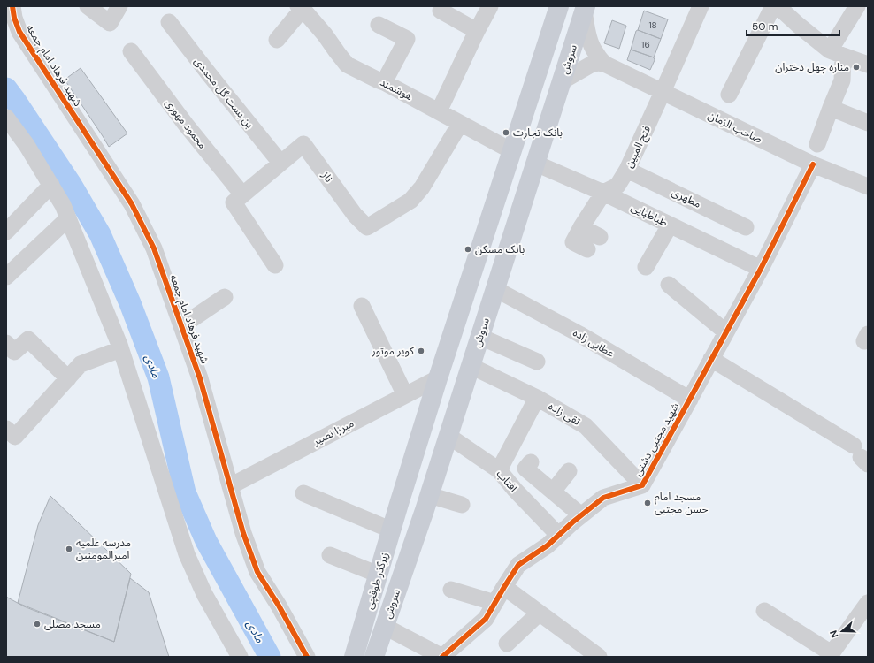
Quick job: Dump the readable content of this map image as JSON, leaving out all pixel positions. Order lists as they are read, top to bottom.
{
  "streets": {
    "main road": ["سروش", "زیرگذر طوقچی"],
    "street": [
      "شهید فرهاد امام جمعه",
      "هوشمند",
      "بن بست گل محمدی",
      "محمود مهوری",
      "صاحب الزمان",
      "فتح المبین",
      "ناز",
      "مطهری",
      "طباطبایی",
      "عطایی زاده",
      "تقی زاده",
      "میرزا نصیر",
      "شهید مجتبی دشتی",
      "افتاب"
    ]
  },
  "crossings": [
    ["سروش", "صاحب الزمان"],
    ["سروش", "طباطبایی"],
    ["سروش", "عطایی زاده"],
    ["سروش", "تقی زاده"],
    ["سروش", "افتاب"],
    ["شهید فرهاد امام جمعه", "میرزا نصیر"],
    ["هوشمند", "ناز"],
    ["بن بست گل محمدی", "ناز"],
    ["محمود مهوری", "ناز"],
    ["صاحب الزمان", "فتح المبین"],
    ["صاحب الزمان", "شهید مجتبی دشتی"],
    ["فتح المبین", "مطهری"],
    ["فتح المبین", "طباطبایی"],
    ["طباطبایی", "شهید مجتبی دشتی"],
    ["عطایی زاده", "شهید مجتبی دشتی"],
    ["تقی زاده", "شهید مجتبی دشتی"],
    ["شهید مجتبی دشتی", "افتاب"]
  ],
  "water": ["مادی"],
  "places": [
    "مناره چهل دختران",
    "بانک تجارت",
    "بانک مسکن",
    "کویر موتور",
    "مسجد امام حسن مجتبی",
    "مدرسه علمیه امیرالمومنین",
    "مسجد مصلی"
  ],
  "house_numbers": ["18", "16"],
  "scale_bar": "50 m",
  "north": "left"
}
